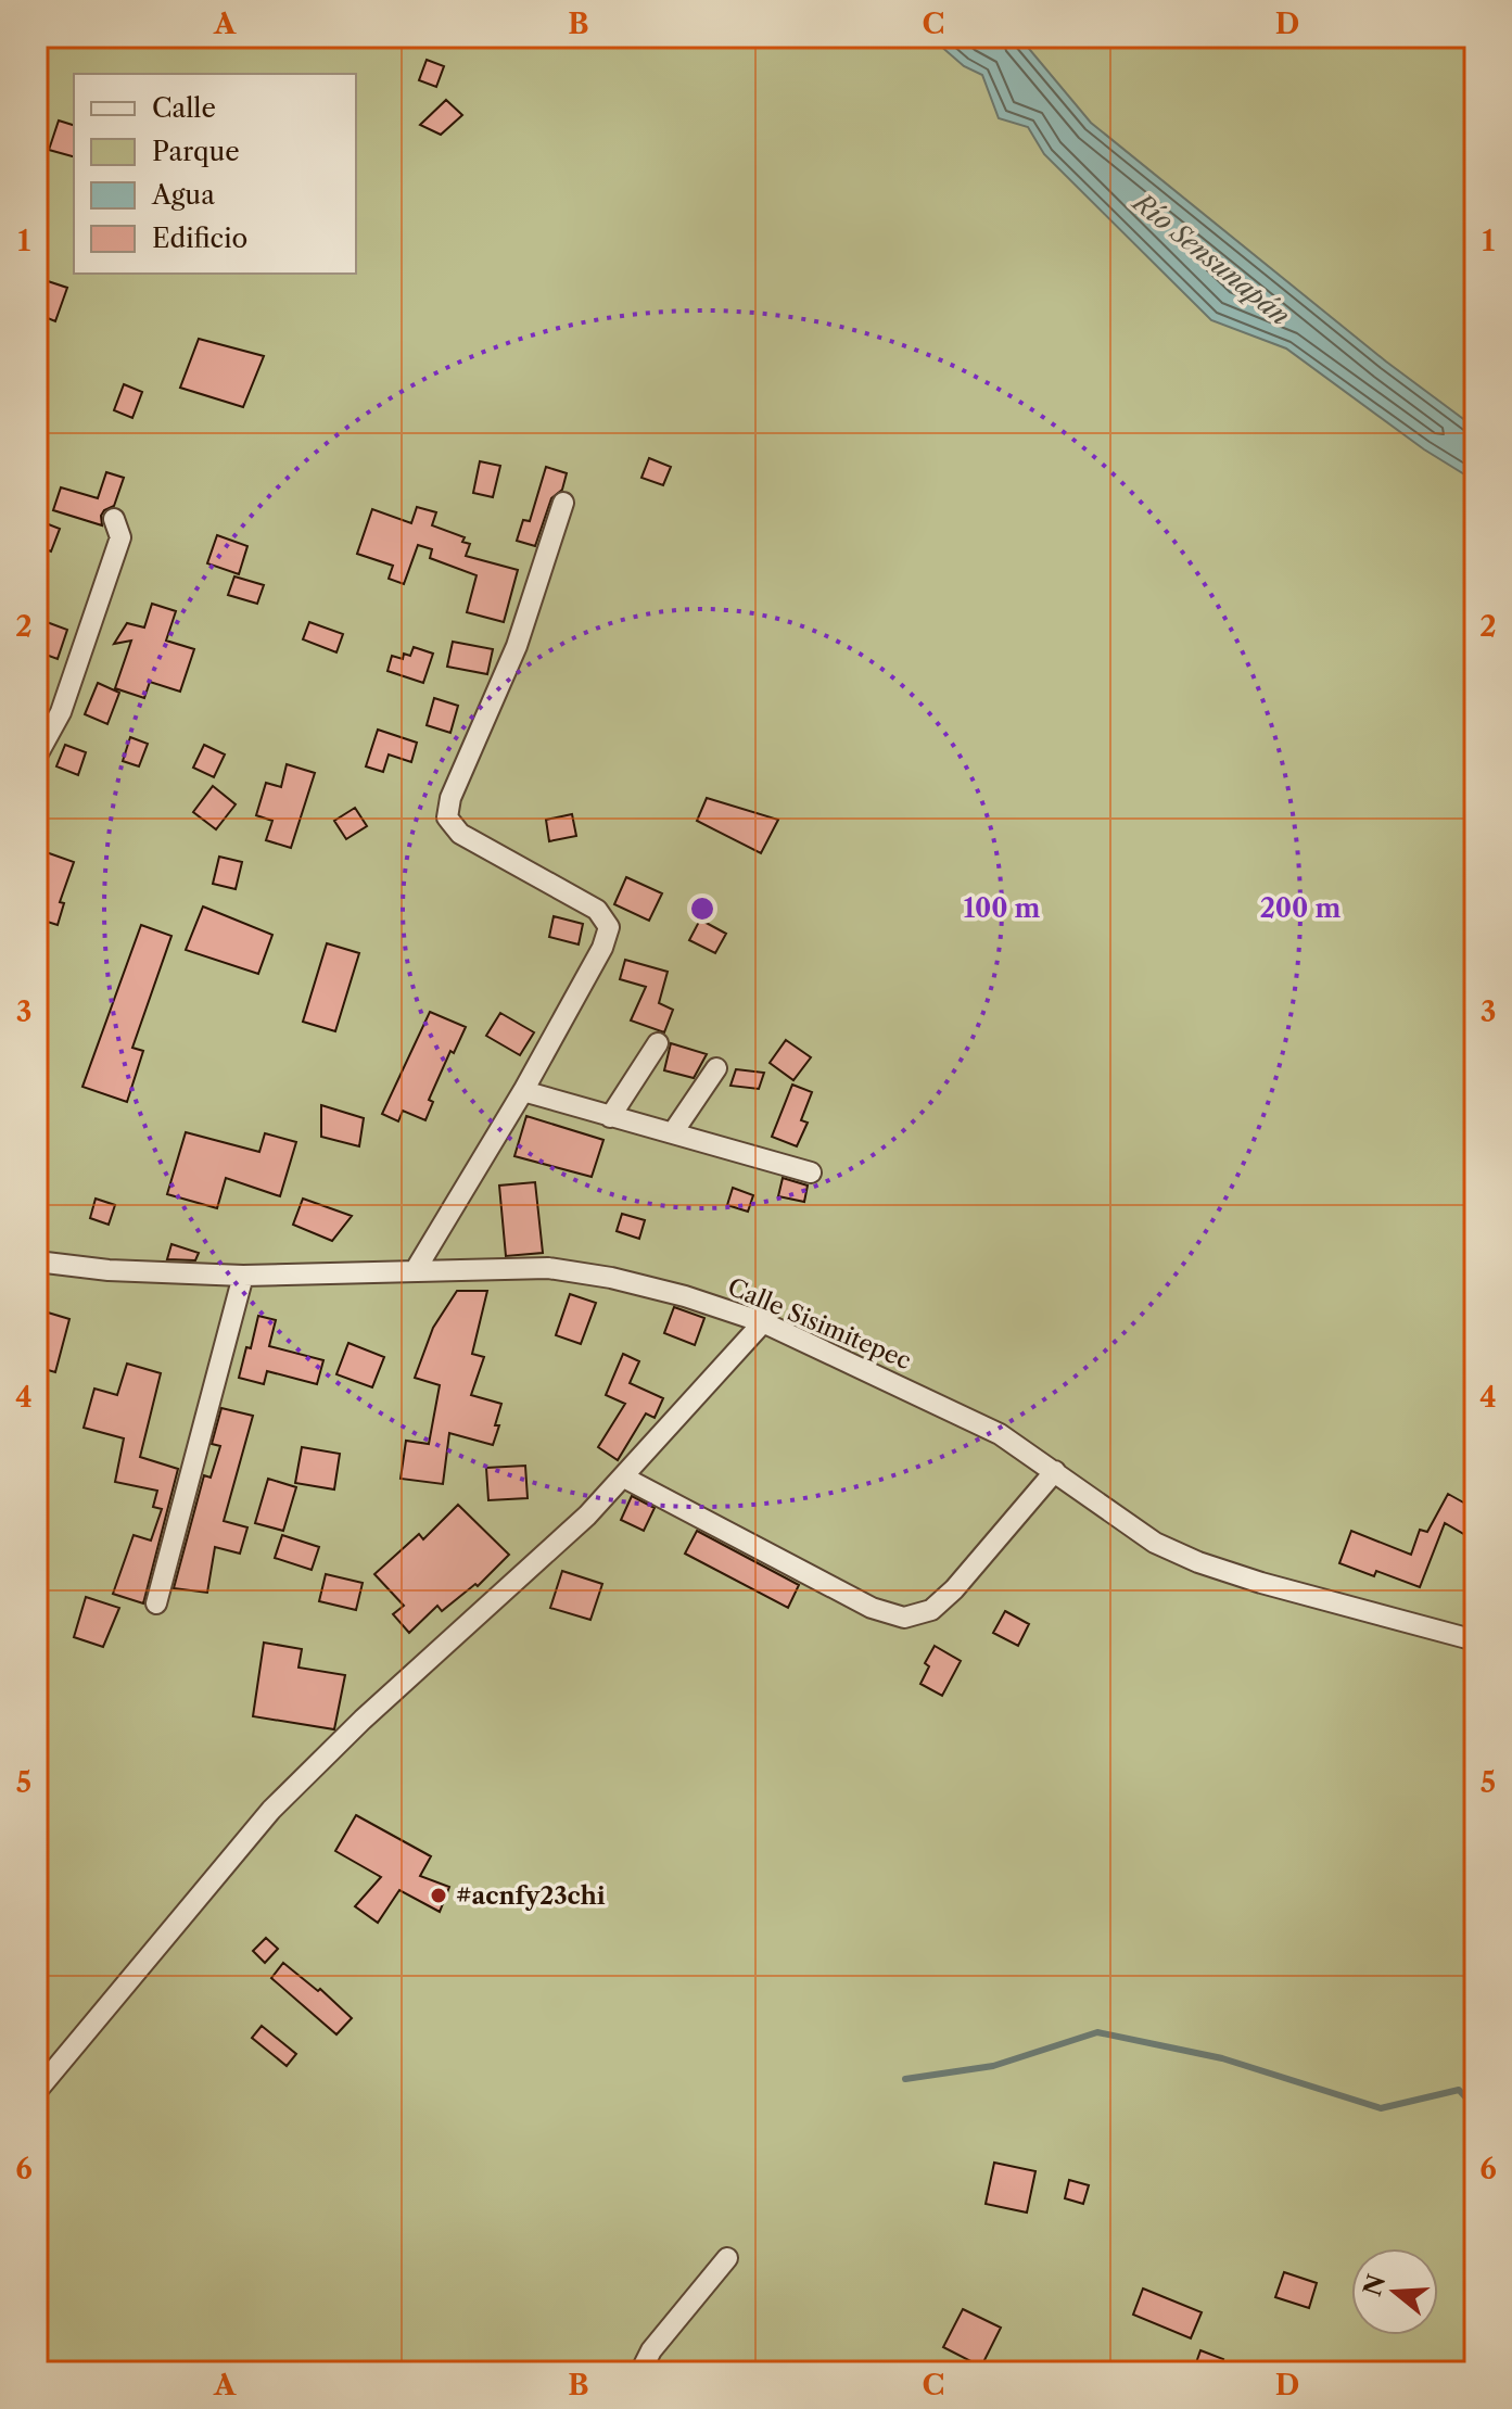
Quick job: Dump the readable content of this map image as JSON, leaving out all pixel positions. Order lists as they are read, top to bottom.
{
  "streets": {
    "street": ["Calle Sisimitepec"]
  },
  "water": ["Río Sensunapán"],
  "places": ["#acnfy23chi"],
  "legend": [
    "Calle",
    "Parque",
    "Agua",
    "Edificio"
  ],
  "north": "left",
  "grid": {
    "columns": [
      "A",
      "B",
      "C",
      "D"
    ],
    "rows": [
      "1",
      "2",
      "3",
      "4",
      "5",
      "6"
    ]
  },
  "rings": ["100 m", "200 m"]
}
